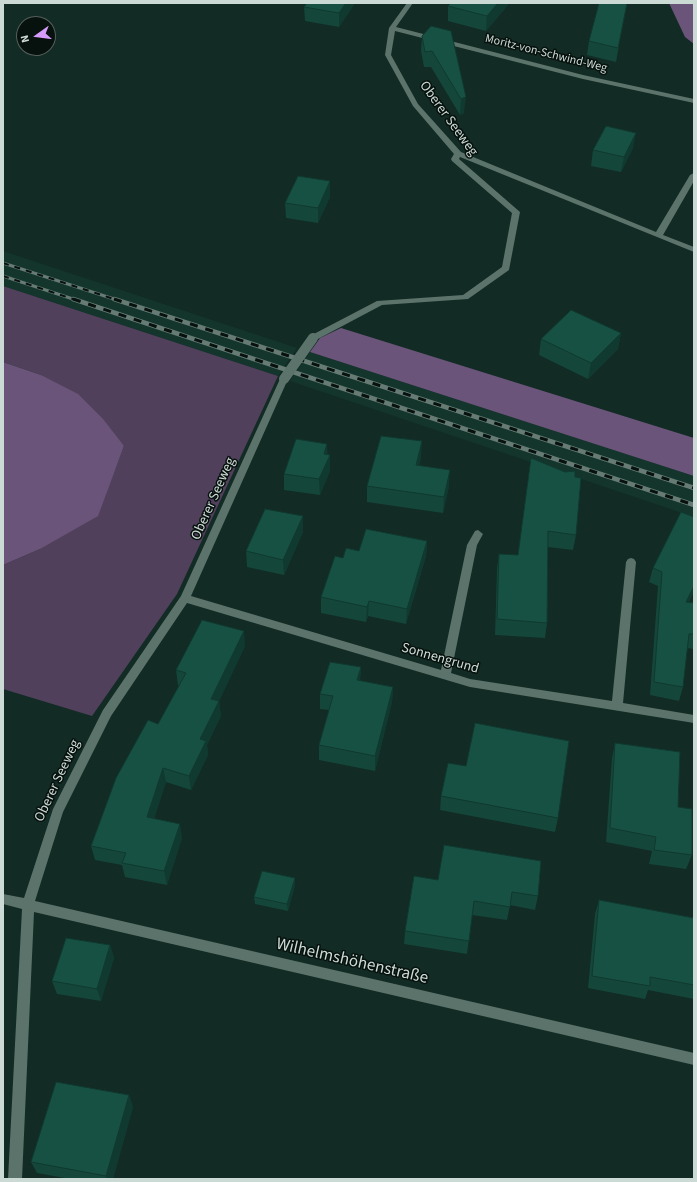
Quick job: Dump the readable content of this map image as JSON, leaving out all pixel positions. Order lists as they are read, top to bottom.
{
  "streets": {
    "street": [
      "Moritz-von-Schwind-Weg",
      "Oberer Seeweg",
      "Sonnengrund",
      "Wilhelmshöhenstraße"
    ]
  },
  "crossings": [
    ["Moritz-von-Schwind-Weg", "Oberer Seeweg"],
    ["Oberer Seeweg", "Sonnengrund"],
    ["Oberer Seeweg", "Wilhelmshöhenstraße"]
  ],
  "north": "left"
}
